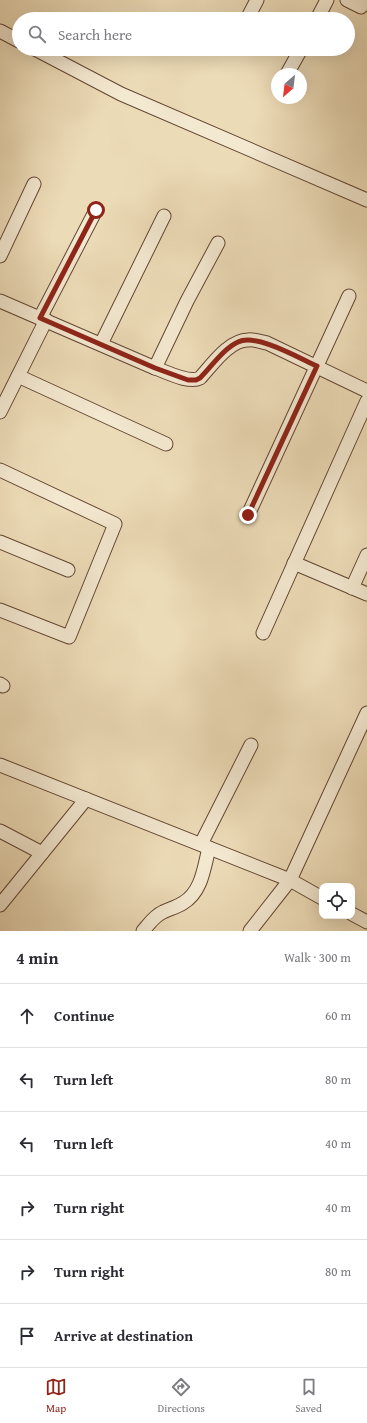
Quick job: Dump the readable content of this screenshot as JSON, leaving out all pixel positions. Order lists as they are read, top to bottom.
{
  "north": "bottom left",
  "page": {
    "search": "Search here",
    "heading": ["4 min", "Walk · 300 m"],
    "list": [
      ["Continue", "60 m"],
      ["Turn left", "80 m"],
      ["Turn left", "40 m"],
      ["Turn right", "40 m"],
      ["Turn right", "80 m"],
      "Arrive at destination"
    ],
    "nav": ["Map", "Directions", "Saved"]
  }
}
